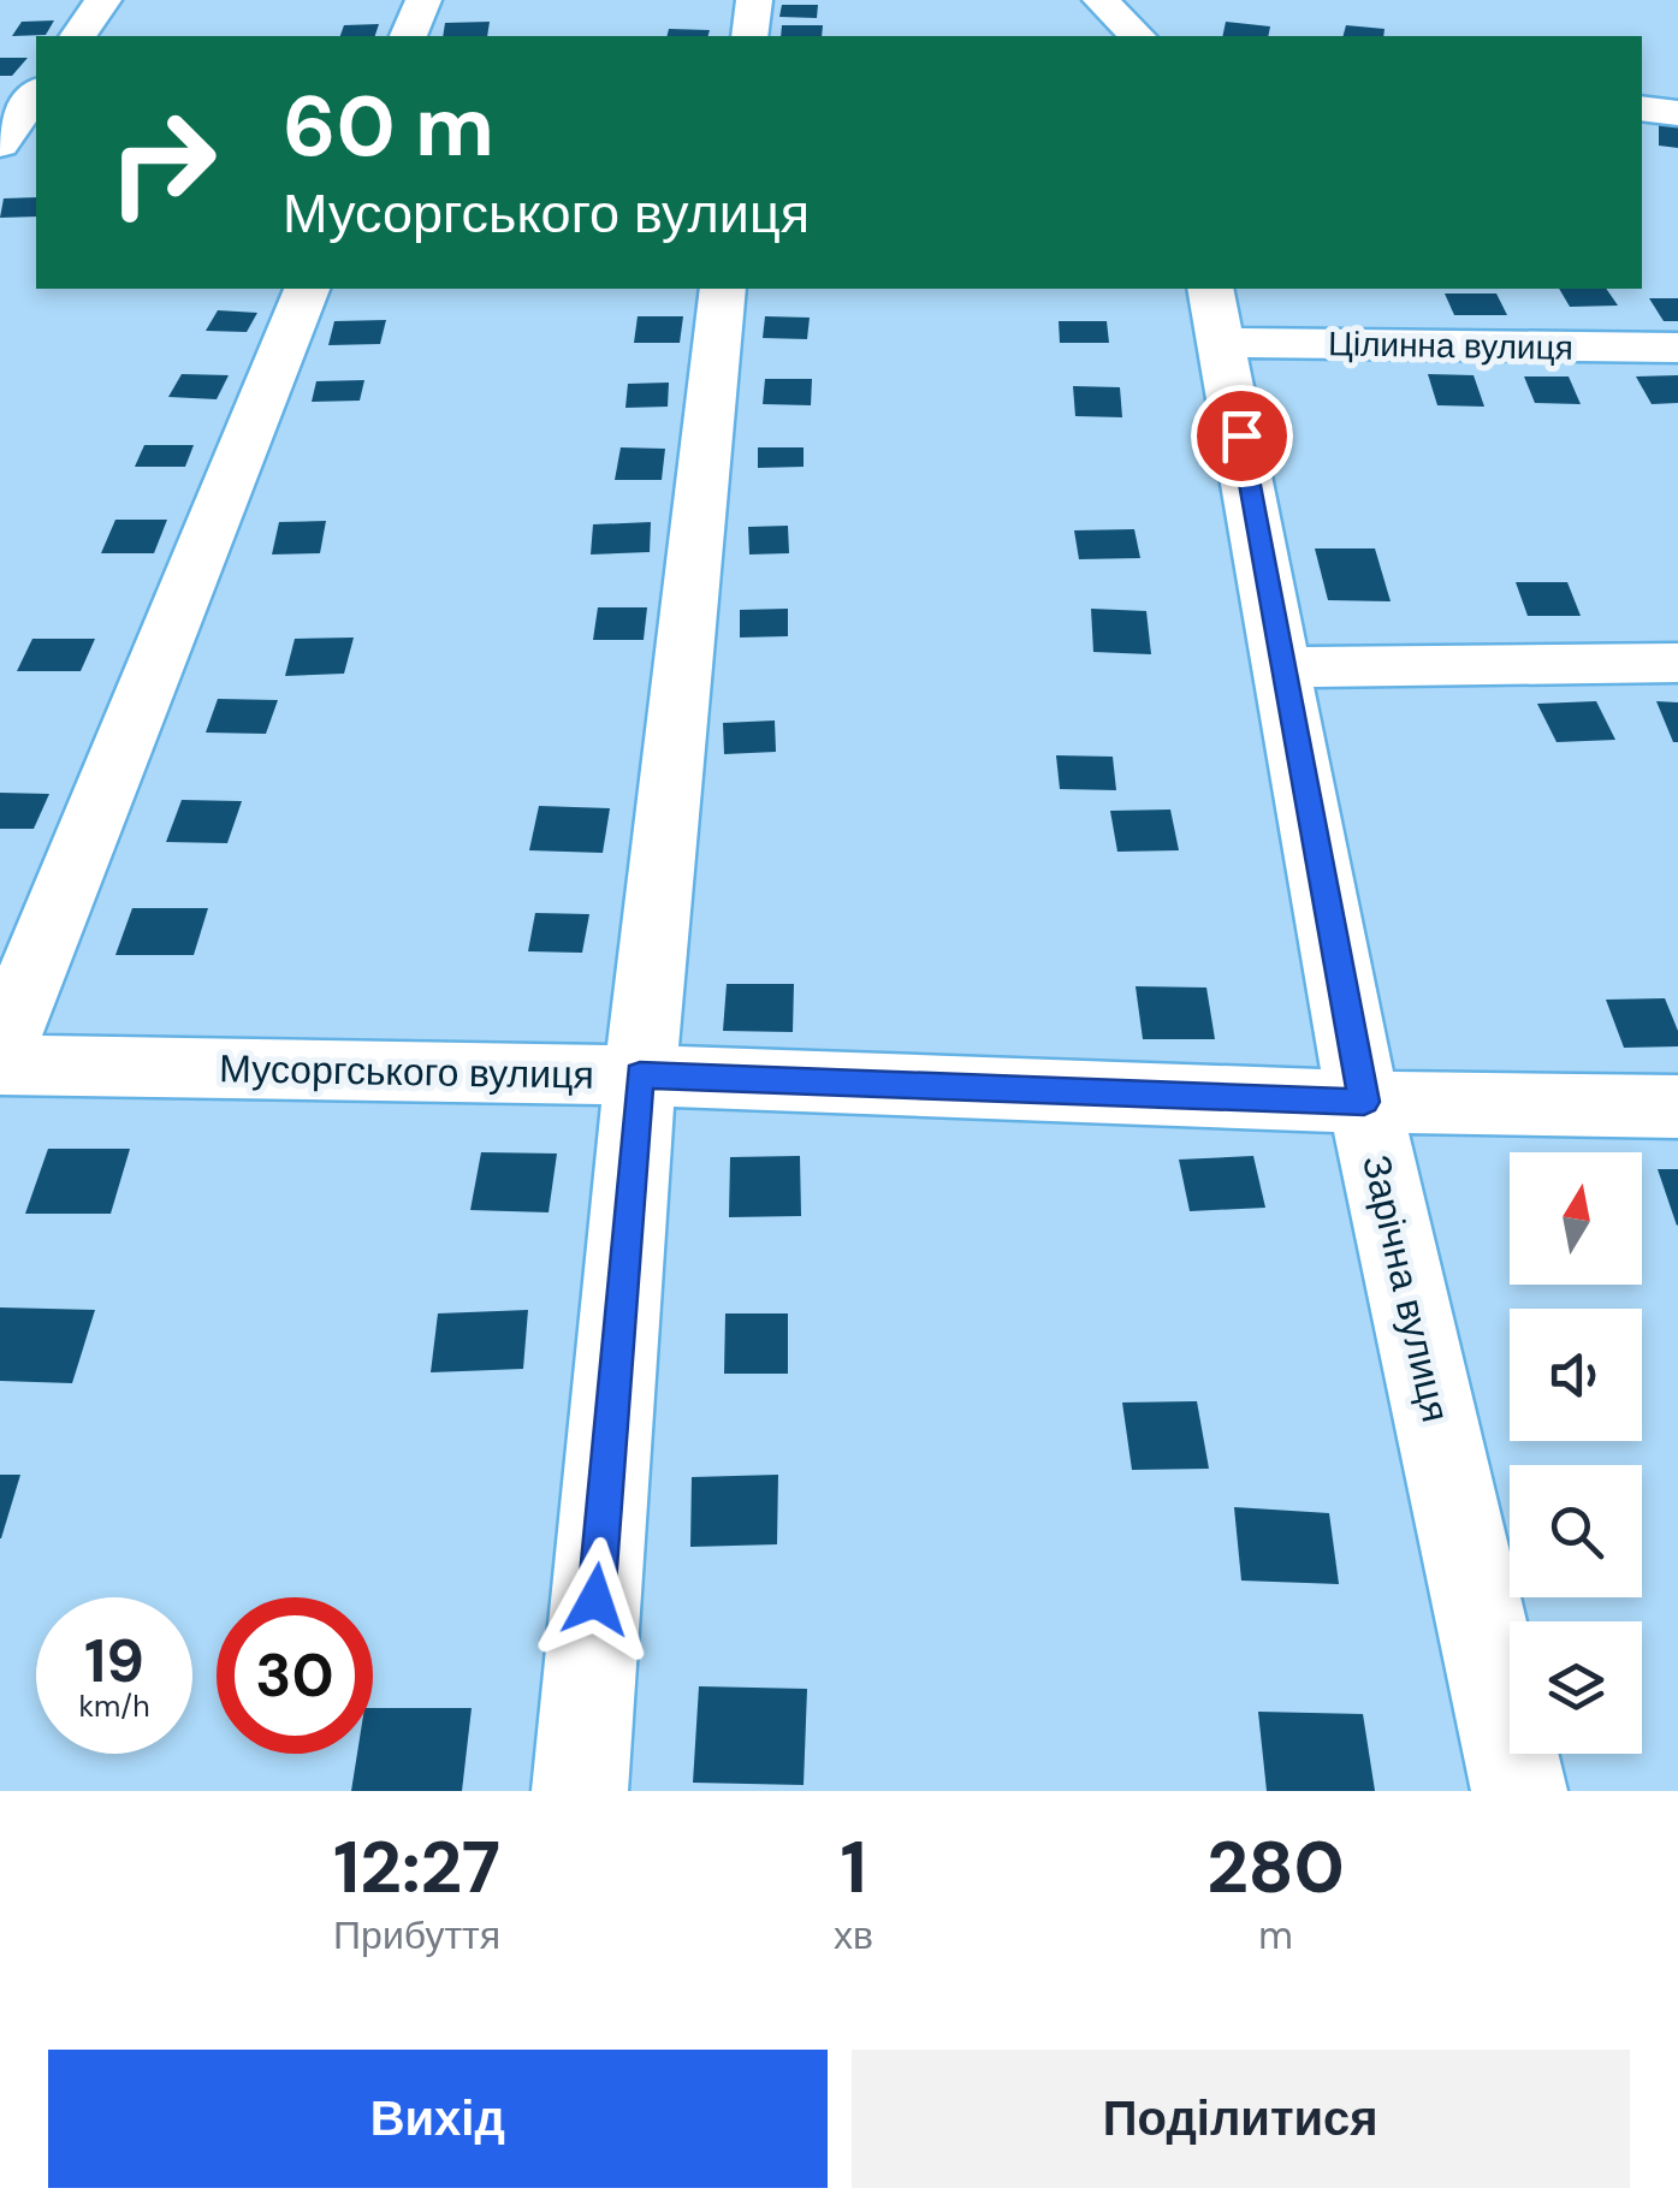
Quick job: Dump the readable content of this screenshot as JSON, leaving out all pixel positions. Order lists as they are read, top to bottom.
{
  "streets": {
    "street": ["Цілинна вулиця", "Мусоргського вулиця", "Зарічна вулиця"]
  },
  "crossings": [
    ["Цілинна вулиця", "Зарічна вулиця"],
    ["Мусоргського вулиця", "Зарічна вулиця"]
  ],
  "north": "top",
  "page": {
    "turn": ["60 m", "Мусоргського вулиця"],
    "speed": "19 km/h",
    "limit": "30",
    "eta": [
      "12:27",
      "Прибуття",
      "1",
      "хв",
      "280",
      "m"
    ],
    "buttons": ["Вихід", "Поділитися"]
  }
}
